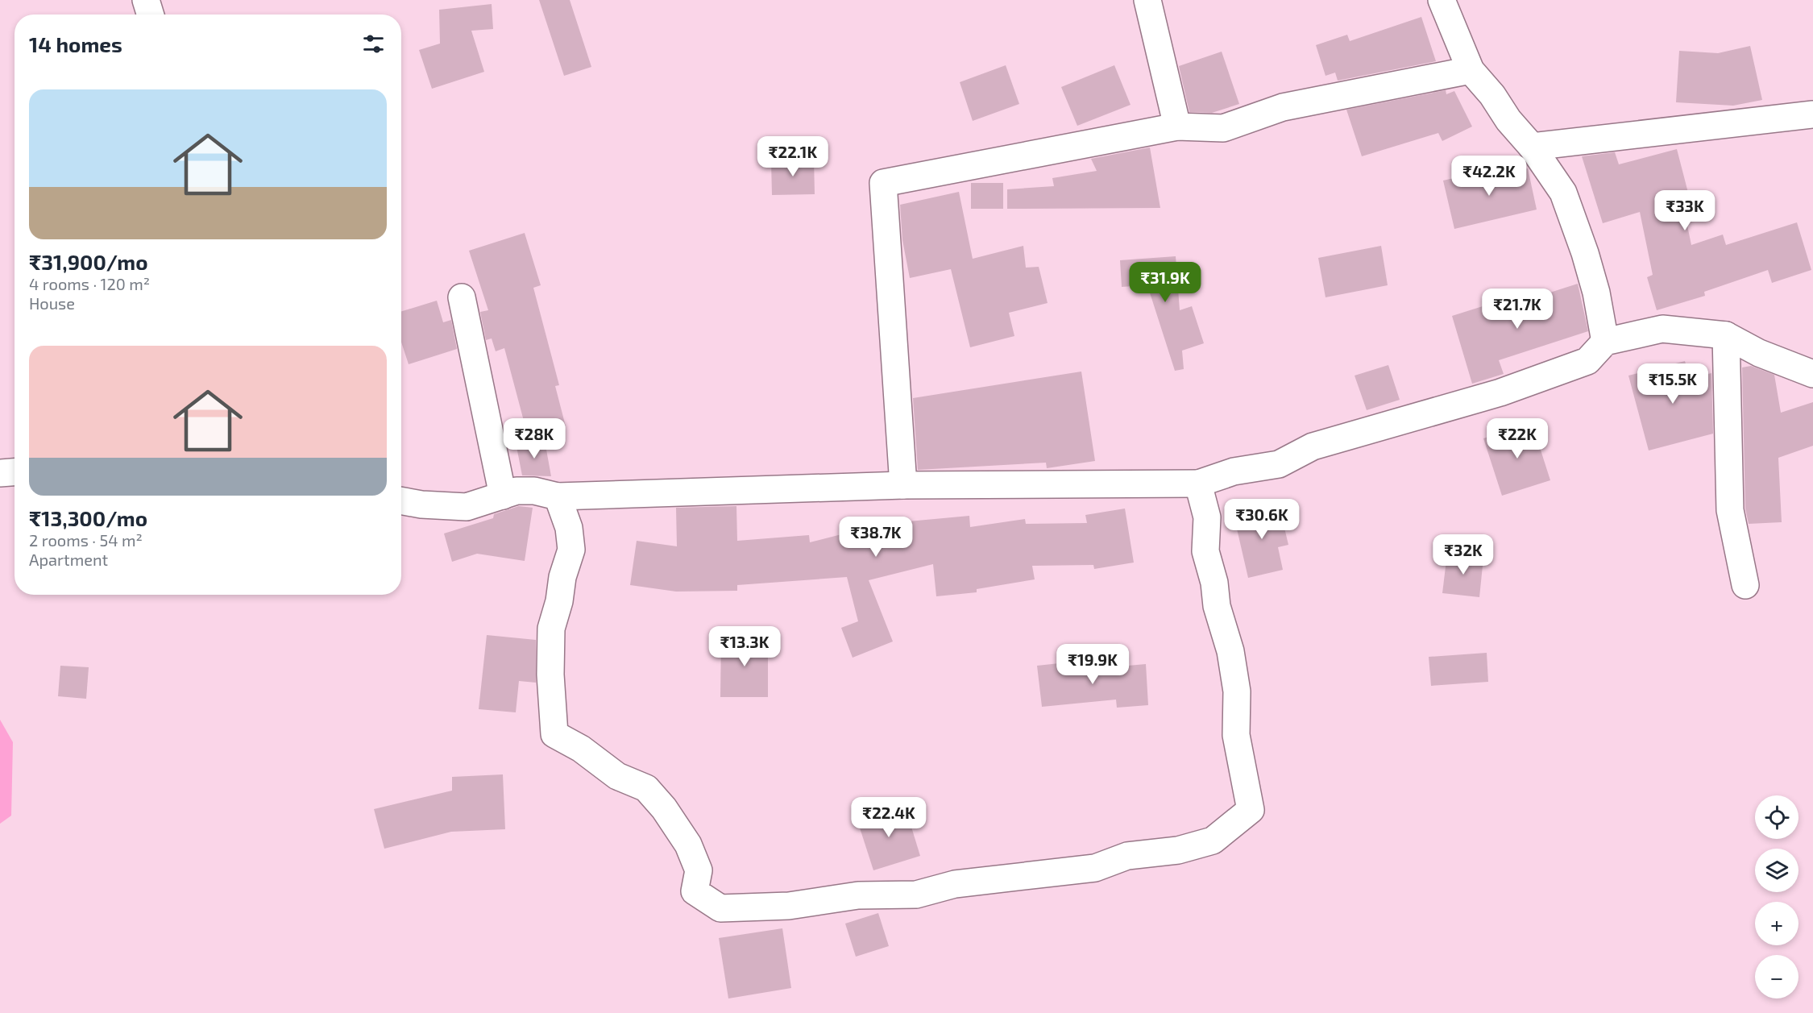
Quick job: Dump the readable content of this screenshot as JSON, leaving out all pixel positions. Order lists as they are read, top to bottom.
{
  "page": {
    "heading": "14 homes",
    "list": [
      {
        "name": "₹31,900/mo",
        "note": "4 rooms · 120 m² · House"
      },
      {
        "name": "₹13,300/mo",
        "note": "2 rooms · 54 m² · Apartment"
      }
    ],
    "price": [
      "₹22.1K",
      "₹42.2K",
      "₹33K",
      "₹31.9K",
      "₹21.7K",
      "₹15.5K",
      "₹28K",
      "₹22K",
      "₹30.6K",
      "₹38.7K",
      "₹32K",
      "₹13.3K",
      "₹19.9K",
      "₹22.4K"
    ],
    "map_buttons": ["+", "−"]
  }
}
